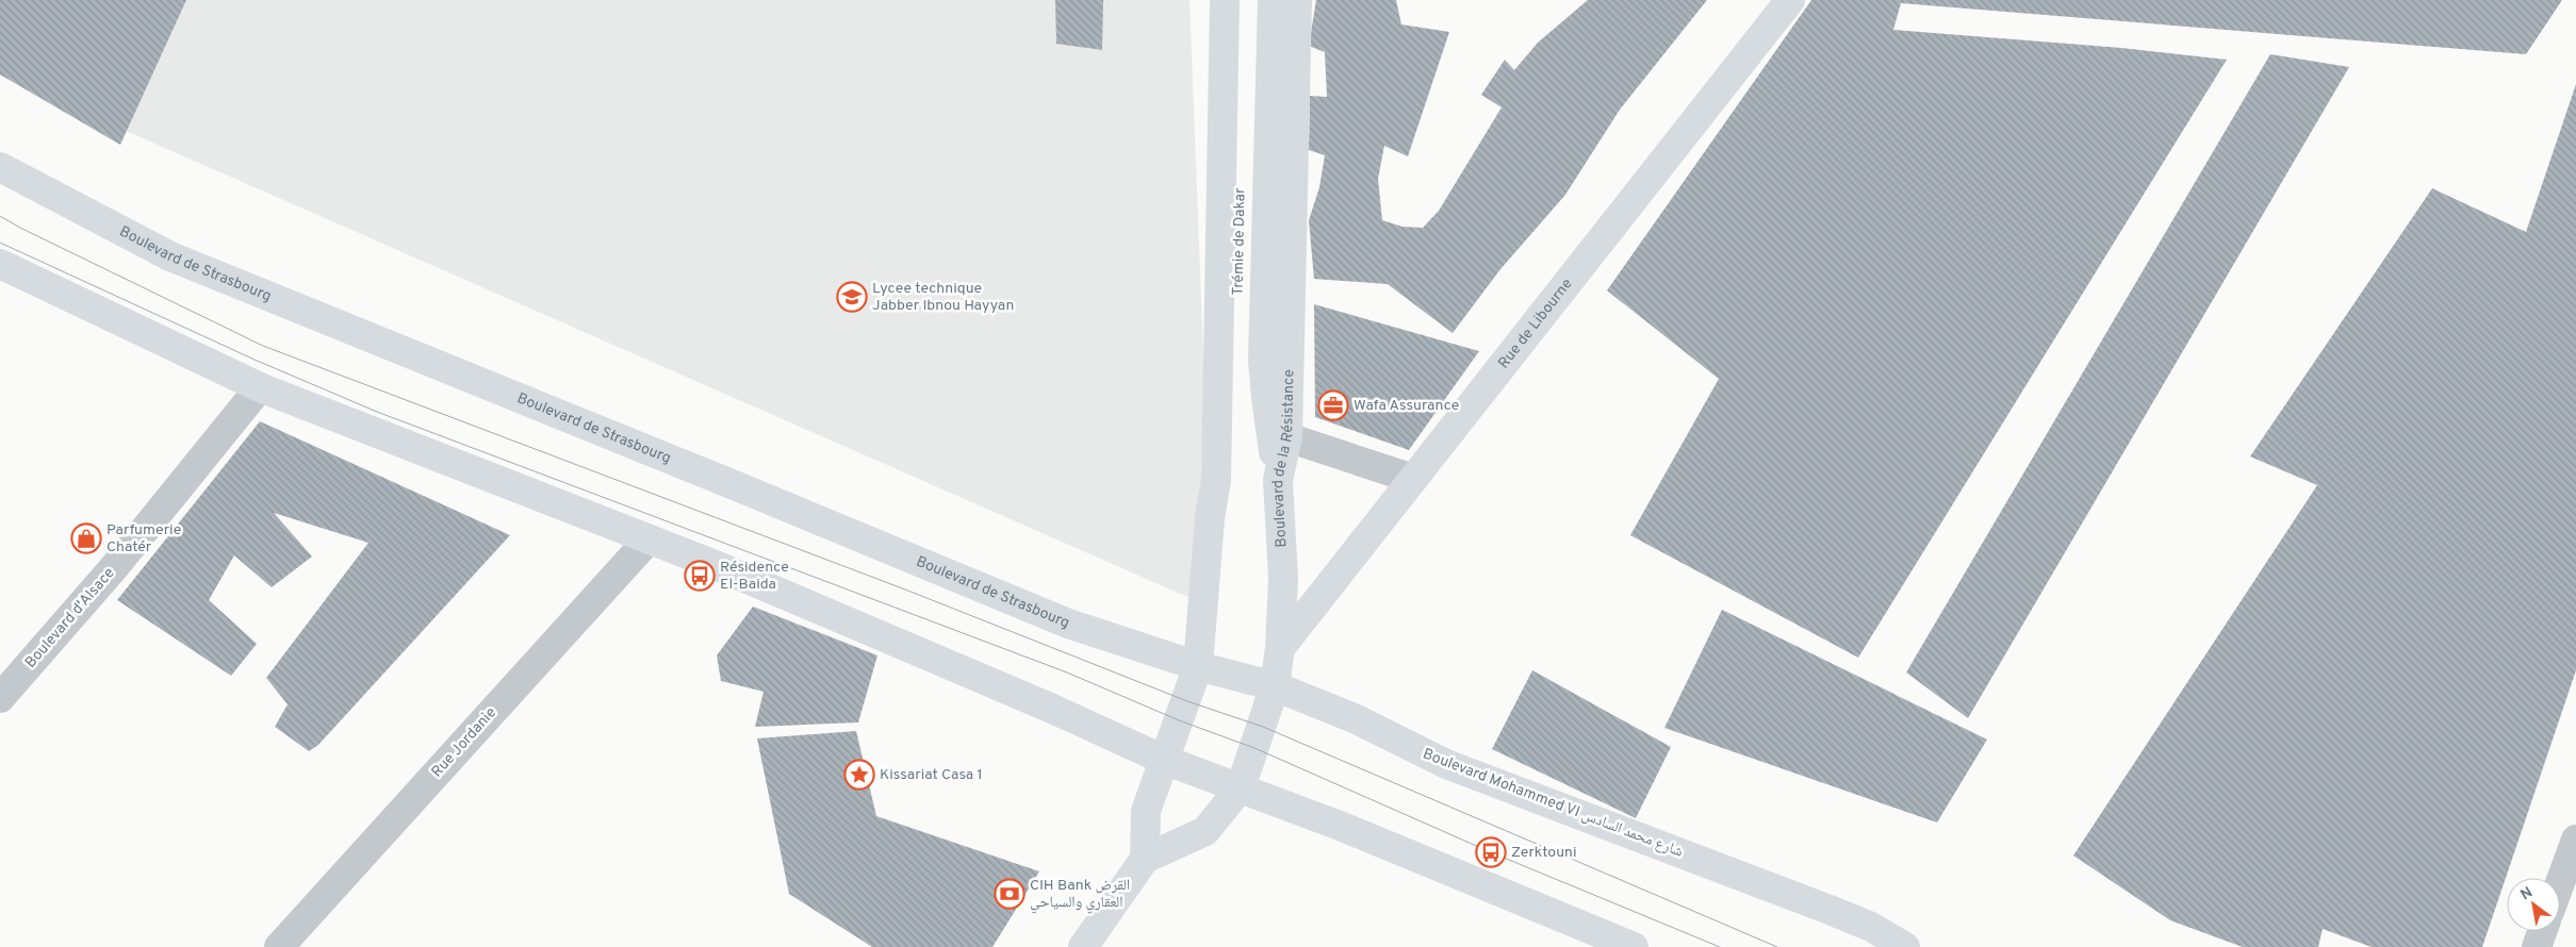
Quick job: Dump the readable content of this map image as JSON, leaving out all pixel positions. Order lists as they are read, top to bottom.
{
  "streets": {
    "main road": [
      "Trémie de Dakar",
      "Boulevard de Strasbourg",
      "Rue de Libourne",
      "Boulevard de la Résistance",
      "Boulevard Mohammed VI شارع محمد السادس"
    ],
    "street": ["Boulevard d'Alsace", "Rue Jordanie"]
  },
  "crossings": [
    ["Trémie de Dakar", "Boulevard de la Résistance"],
    ["Boulevard de Strasbourg", "Boulevard Mohammed VI شارع محمد السادس"],
    ["Rue de Libourne", "Boulevard de la Résistance"],
    ["Boulevard de la Résistance", "Boulevard Mohammed VI شارع محمد السادس"]
  ],
  "places": {
    "school or university": ["Lycee technique Jabber Ibnou Hayyan"],
    "office": ["Wafa Assurance"],
    "shop": ["Parfumerie Chatér"],
    "bus stop": ["Résidence El-Baida", "Zerktouni"],
    "place": ["Kissariat Casa 1"],
    "bank": ["CIH Bank القرض العقاري والسياحي"]
  },
  "north": "top left"
}
